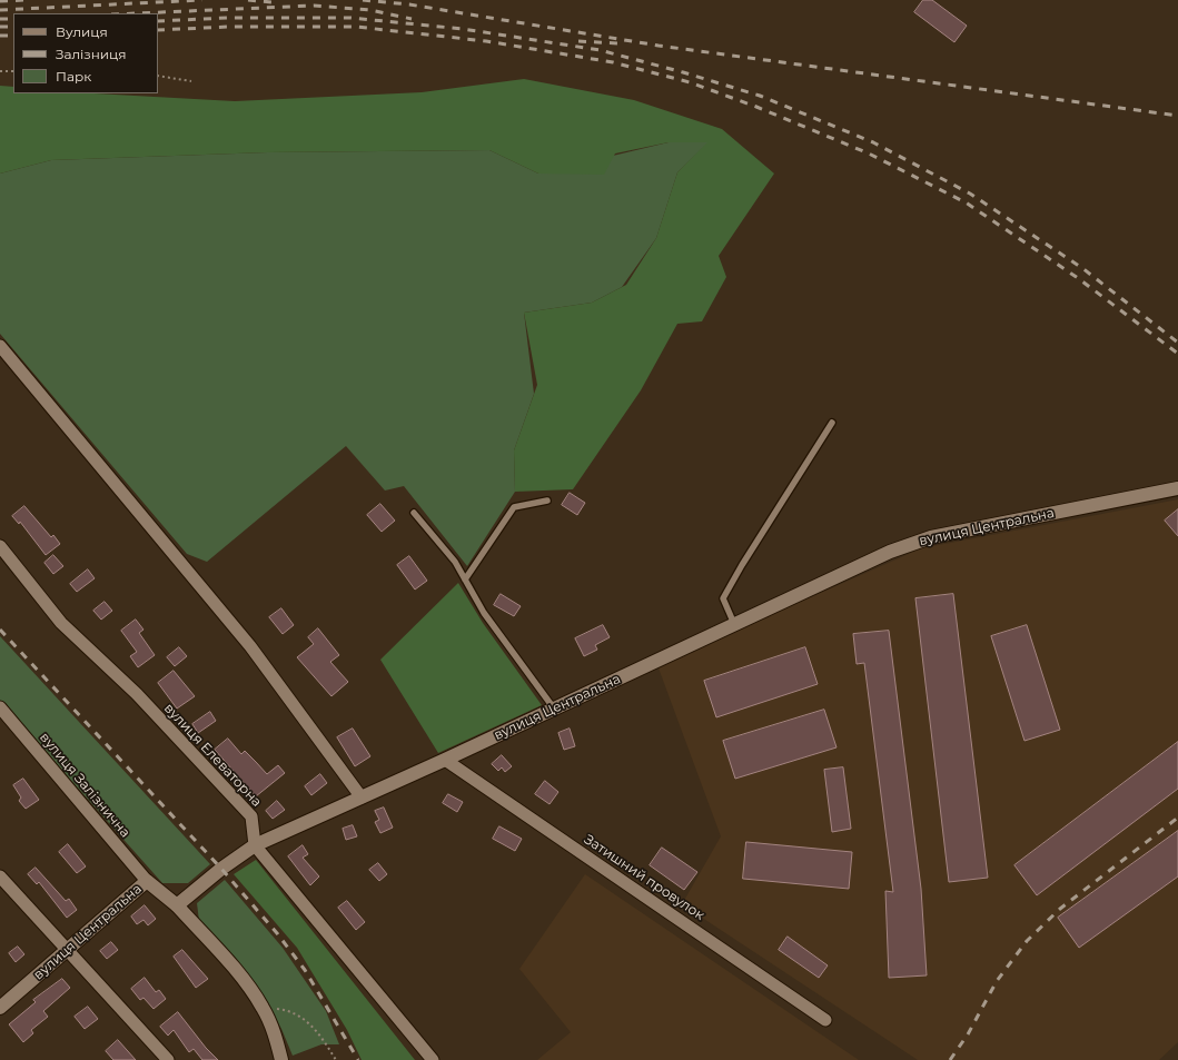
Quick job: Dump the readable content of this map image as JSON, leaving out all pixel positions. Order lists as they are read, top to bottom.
{
  "streets": {
    "main road": ["вулиця Центральна"],
    "street": ["вулиця Елеваторна", "вулиця Залізнична", "Затишний провулок"]
  },
  "crossings": [
    ["вулиця Центральна", "вулиця Елеваторна"],
    ["вулиця Центральна", "вулиця Залізнична"],
    ["вулиця Центральна", "Затишний провулок"]
  ],
  "legend": ["Вулиця", "Залізниця", "Парк"]
}
